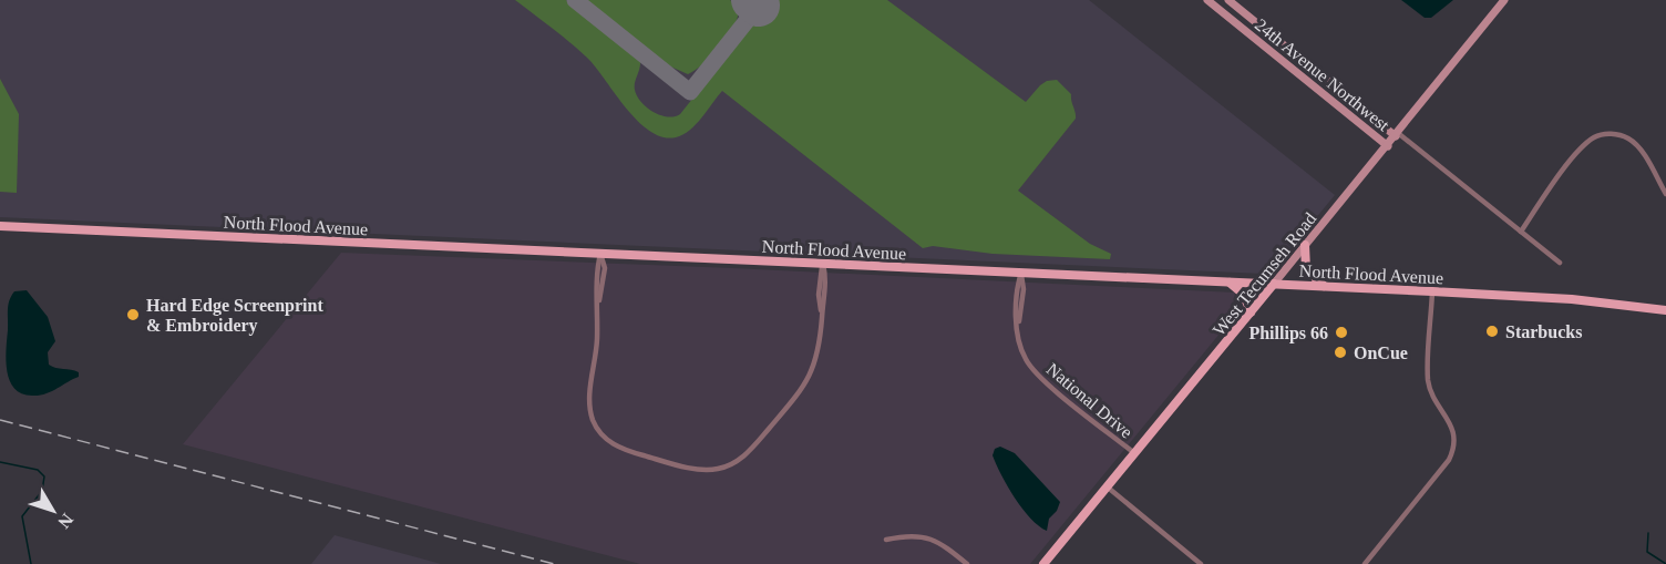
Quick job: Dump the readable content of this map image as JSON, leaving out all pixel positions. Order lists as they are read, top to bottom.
{
  "streets": {
    "main road": ["24th Avenue Northwest", "North Flood Avenue", "West Tecumseh Road"],
    "street": ["National Drive"]
  },
  "crossings": [
    ["24th Avenue Northwest", "West Tecumseh Road"],
    ["North Flood Avenue", "West Tecumseh Road"],
    ["North Flood Avenue", "National Drive"],
    ["West Tecumseh Road", "National Drive"]
  ],
  "places": [
    "Hard Edge Screenprint & Embroidery",
    "Starbucks",
    "Phillips 66",
    "OnCue"
  ],
  "north": "bottom right"
}
